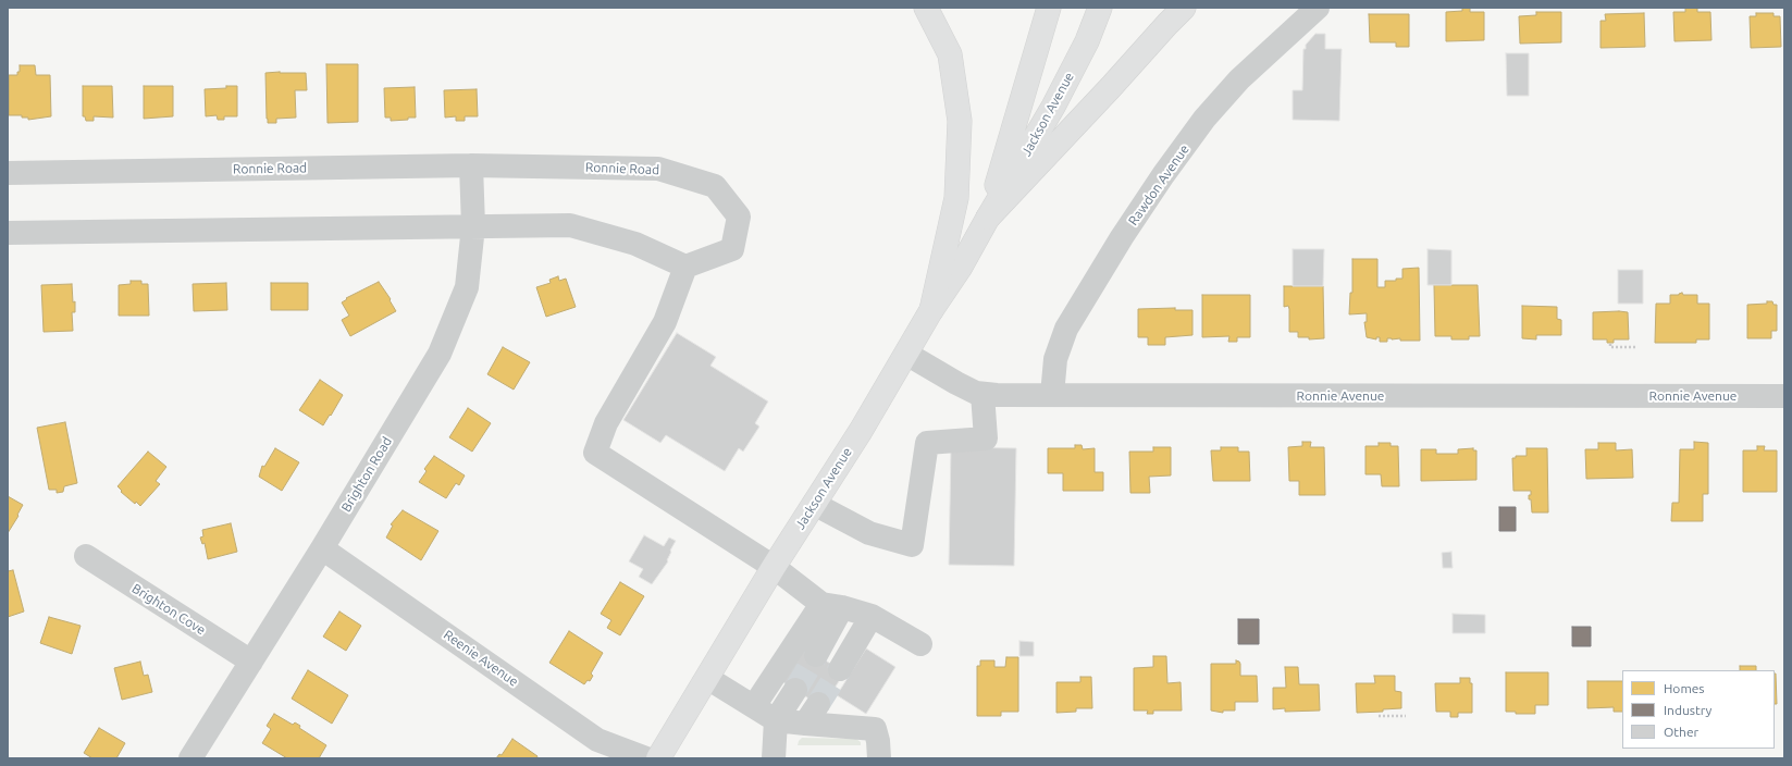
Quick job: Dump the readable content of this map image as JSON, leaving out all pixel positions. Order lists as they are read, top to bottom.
{
  "streets": {
    "main road": ["Jackson Avenue"],
    "street": [
      "Ronnie Road",
      "Rawdon Avenue",
      "Ronnie Avenue",
      "Brighton Road",
      "Brighton Cove",
      "Reenie Avenue"
    ]
  },
  "crossings": [
    ["Jackson Avenue", "Ronnie Avenue"],
    ["Ronnie Road", "Brighton Road"],
    ["Rawdon Avenue", "Ronnie Avenue"],
    ["Brighton Road", "Brighton Cove"],
    ["Brighton Road", "Reenie Avenue"]
  ],
  "legend": ["Homes", "Industry", "Other"]
}
